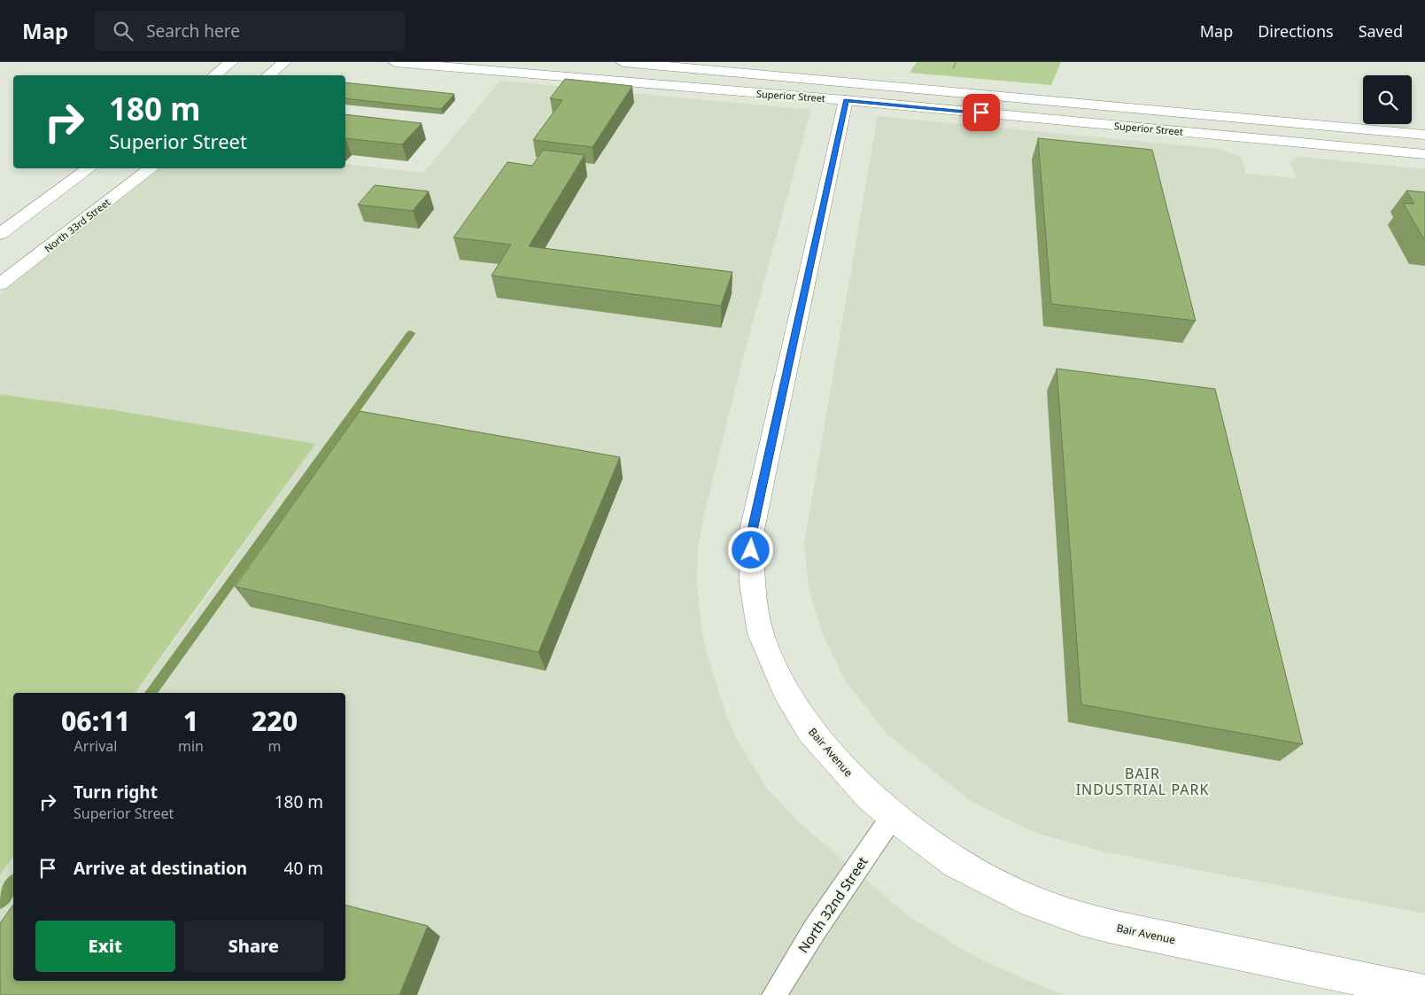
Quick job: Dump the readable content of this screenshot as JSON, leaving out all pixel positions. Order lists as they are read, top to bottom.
{
  "streets": {
    "main road": ["Superior Street", "North 33rd Street", "Bair Avenue"],
    "lane": ["North 32nd Street"]
  },
  "crossings": [
    ["Superior Street", "Bair Avenue"],
    ["Bair Avenue", "North 32nd Street"]
  ],
  "districts": ["BAIR INDUSTRIAL PARK"],
  "page": {
    "header": "Map",
    "search": "Search here",
    "nav": ["Map", "Directions", "Saved"],
    "turn": ["180 m", "Superior Street"],
    "eta": [
      "06:11",
      "Arrival",
      "1",
      "min",
      "220",
      "m"
    ],
    "list": [
      {
        "name": "Turn right",
        "note": "Superior Street",
        "value": "180 m"
      },
      {
        "name": "Arrive at destination",
        "value": "40 m"
      }
    ],
    "buttons": ["Exit", "Share"]
  }
}
